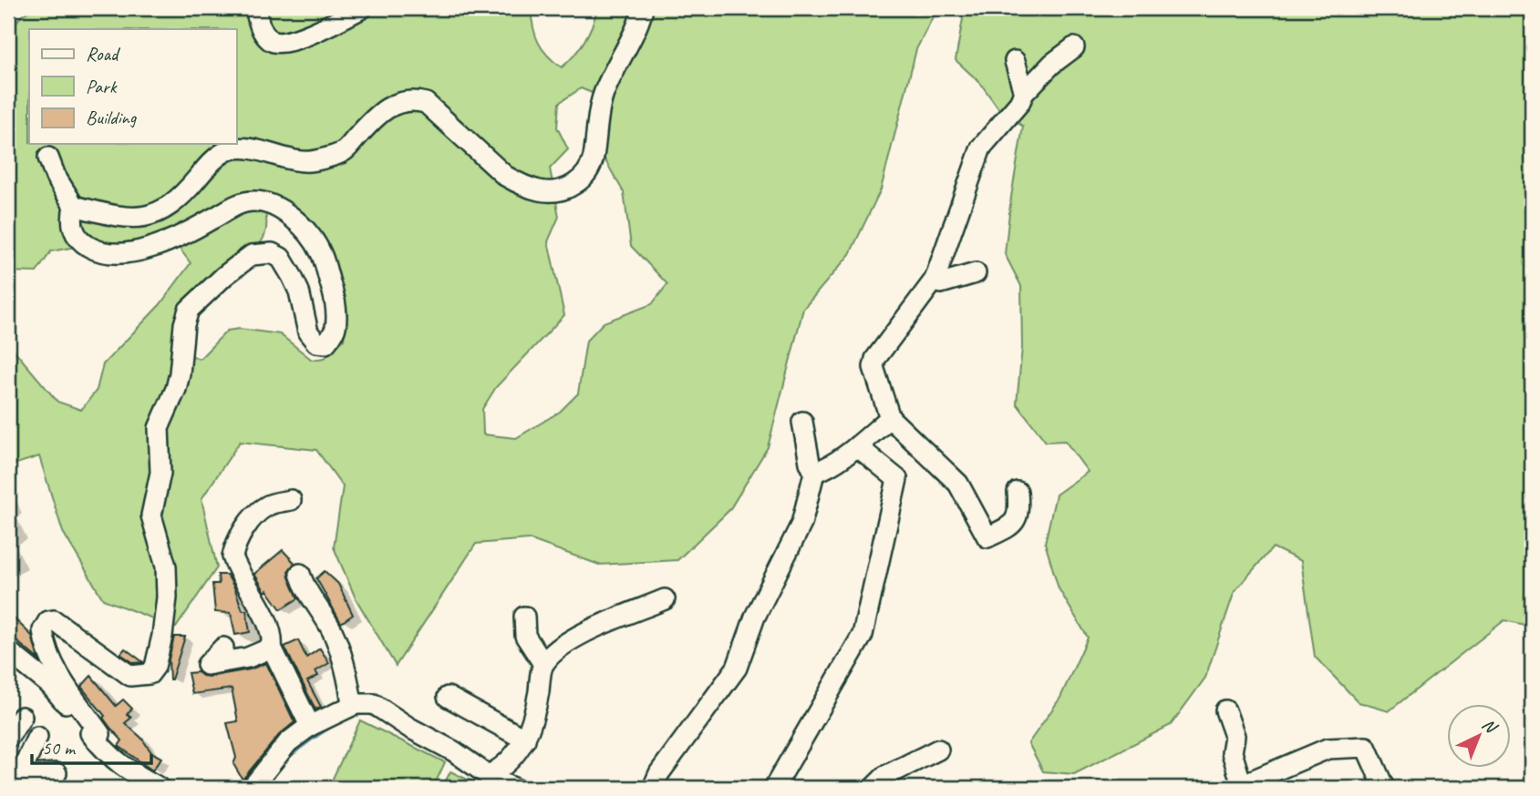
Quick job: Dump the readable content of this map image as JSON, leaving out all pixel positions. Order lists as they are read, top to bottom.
{
  "legend": ["Road", "Park", "Building"],
  "scale_bar": "50 m",
  "north": "top right"
}
